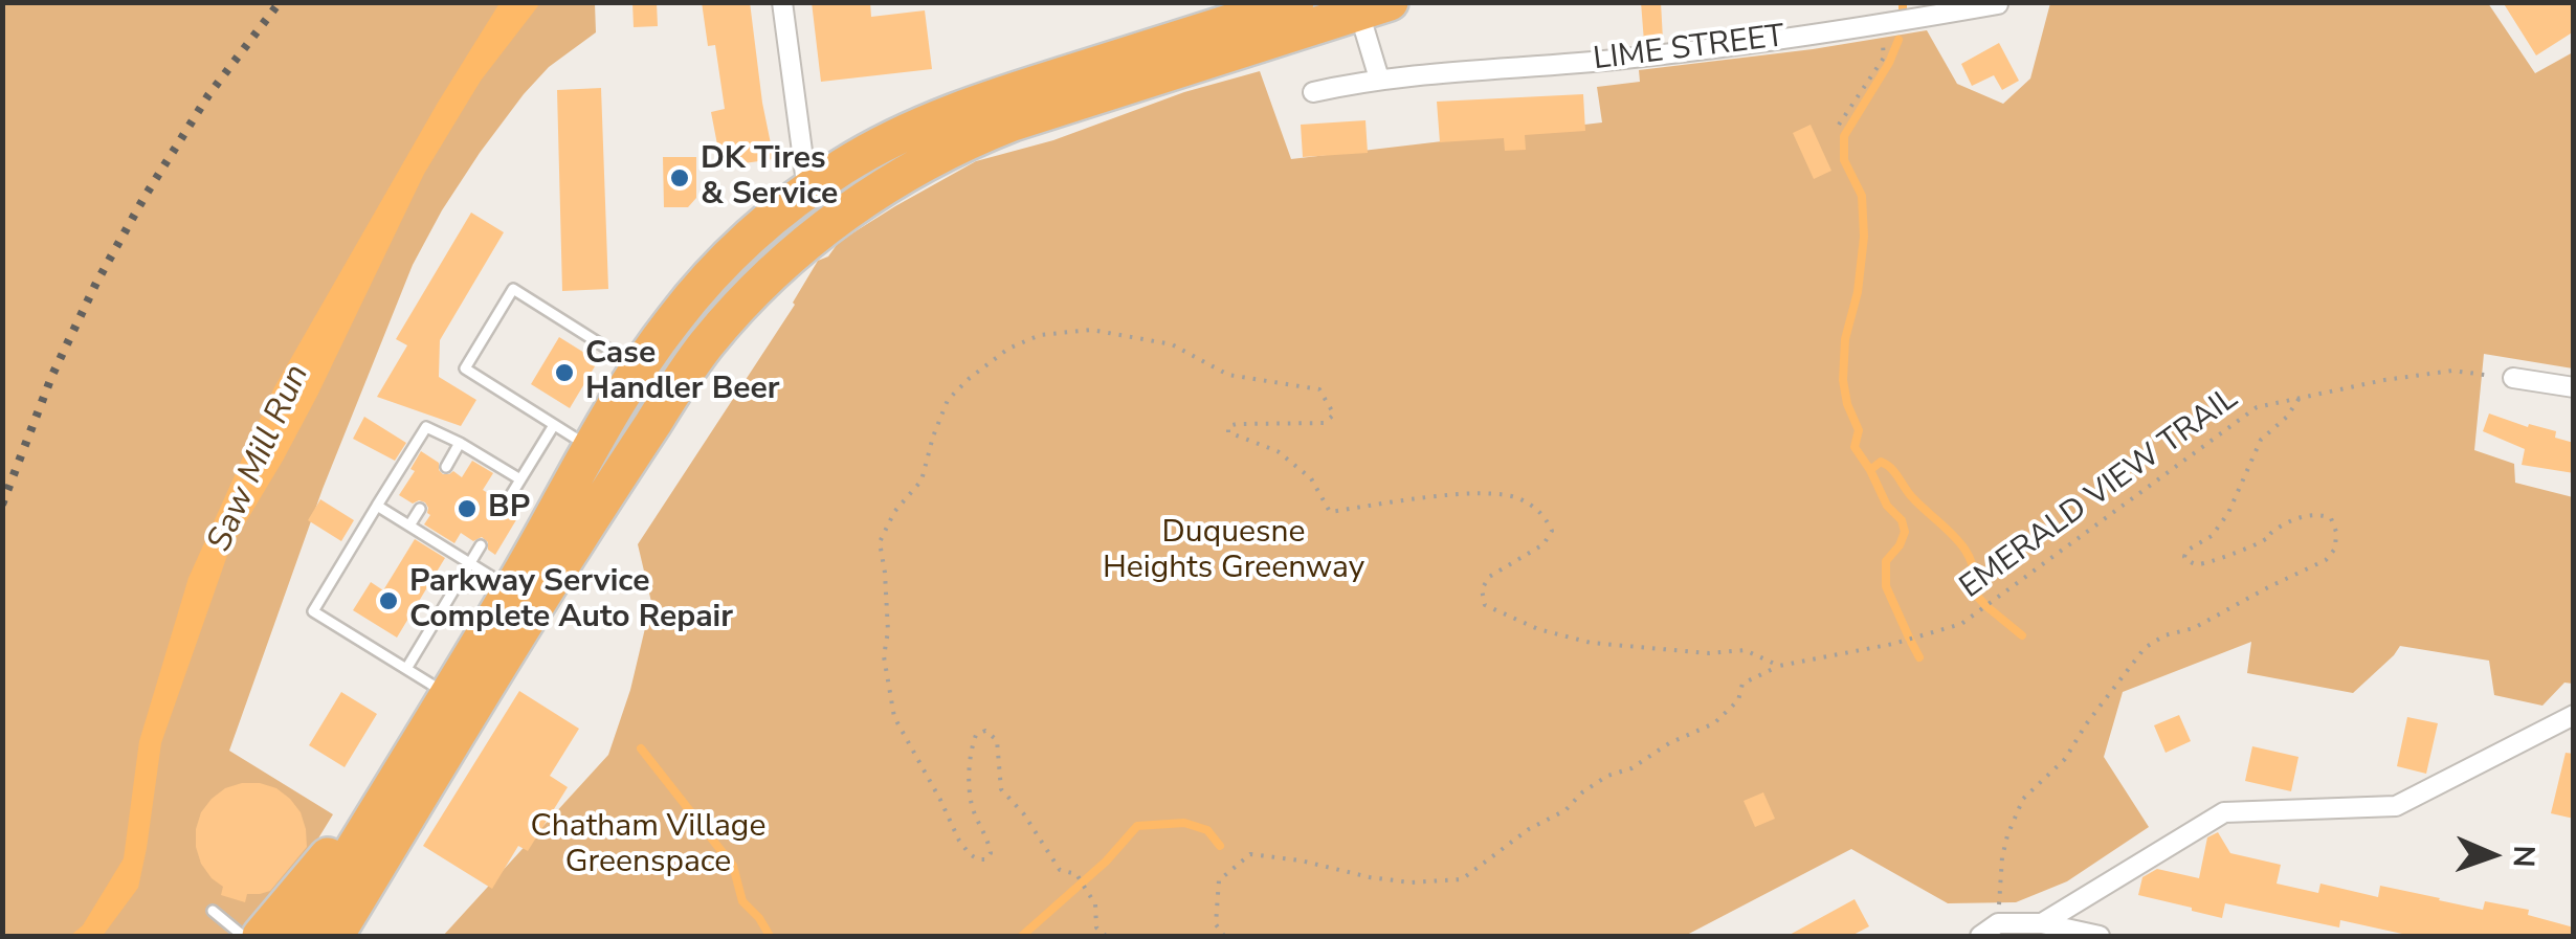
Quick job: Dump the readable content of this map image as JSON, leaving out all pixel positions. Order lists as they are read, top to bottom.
{
  "streets": {
    "street": ["LIME STREET"],
    "path": ["EMERALD VIEW TRAIL"]
  },
  "water": ["Saw Mill Run"],
  "parks": ["Duquesne Heights Greenway", "Chatham Village Greenspace"],
  "places": [
    "DK Tires & Service",
    "Case Handler Beer",
    "BP",
    "Parkway Service Complete Auto Repair"
  ],
  "north": "right"
}
